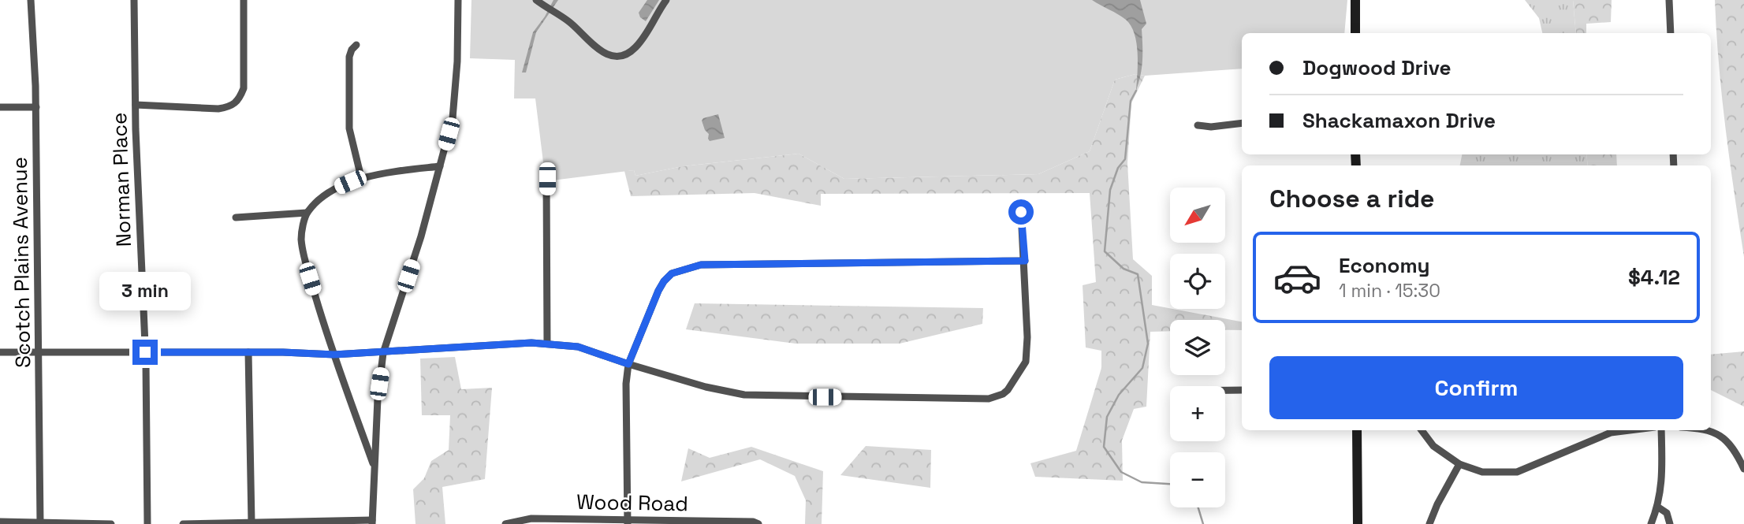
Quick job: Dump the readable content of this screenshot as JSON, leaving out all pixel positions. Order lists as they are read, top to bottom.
{
  "streets": {
    "street": ["Norman Place", "Scotch Plains Avenue", "Wood Road"]
  },
  "north": "bottom left",
  "page": {
    "banner": ["Dogwood Drive", "Shackamaxon Drive"],
    "heading": "Choose a ride",
    "map_buttons": ["+", "−"],
    "list": [
      {
        "name": "Economy",
        "note": "1 min · 15:30",
        "value": "$4.12"
      }
    ],
    "bubble": "3 min",
    "buttons": "Confirm"
  }
}
